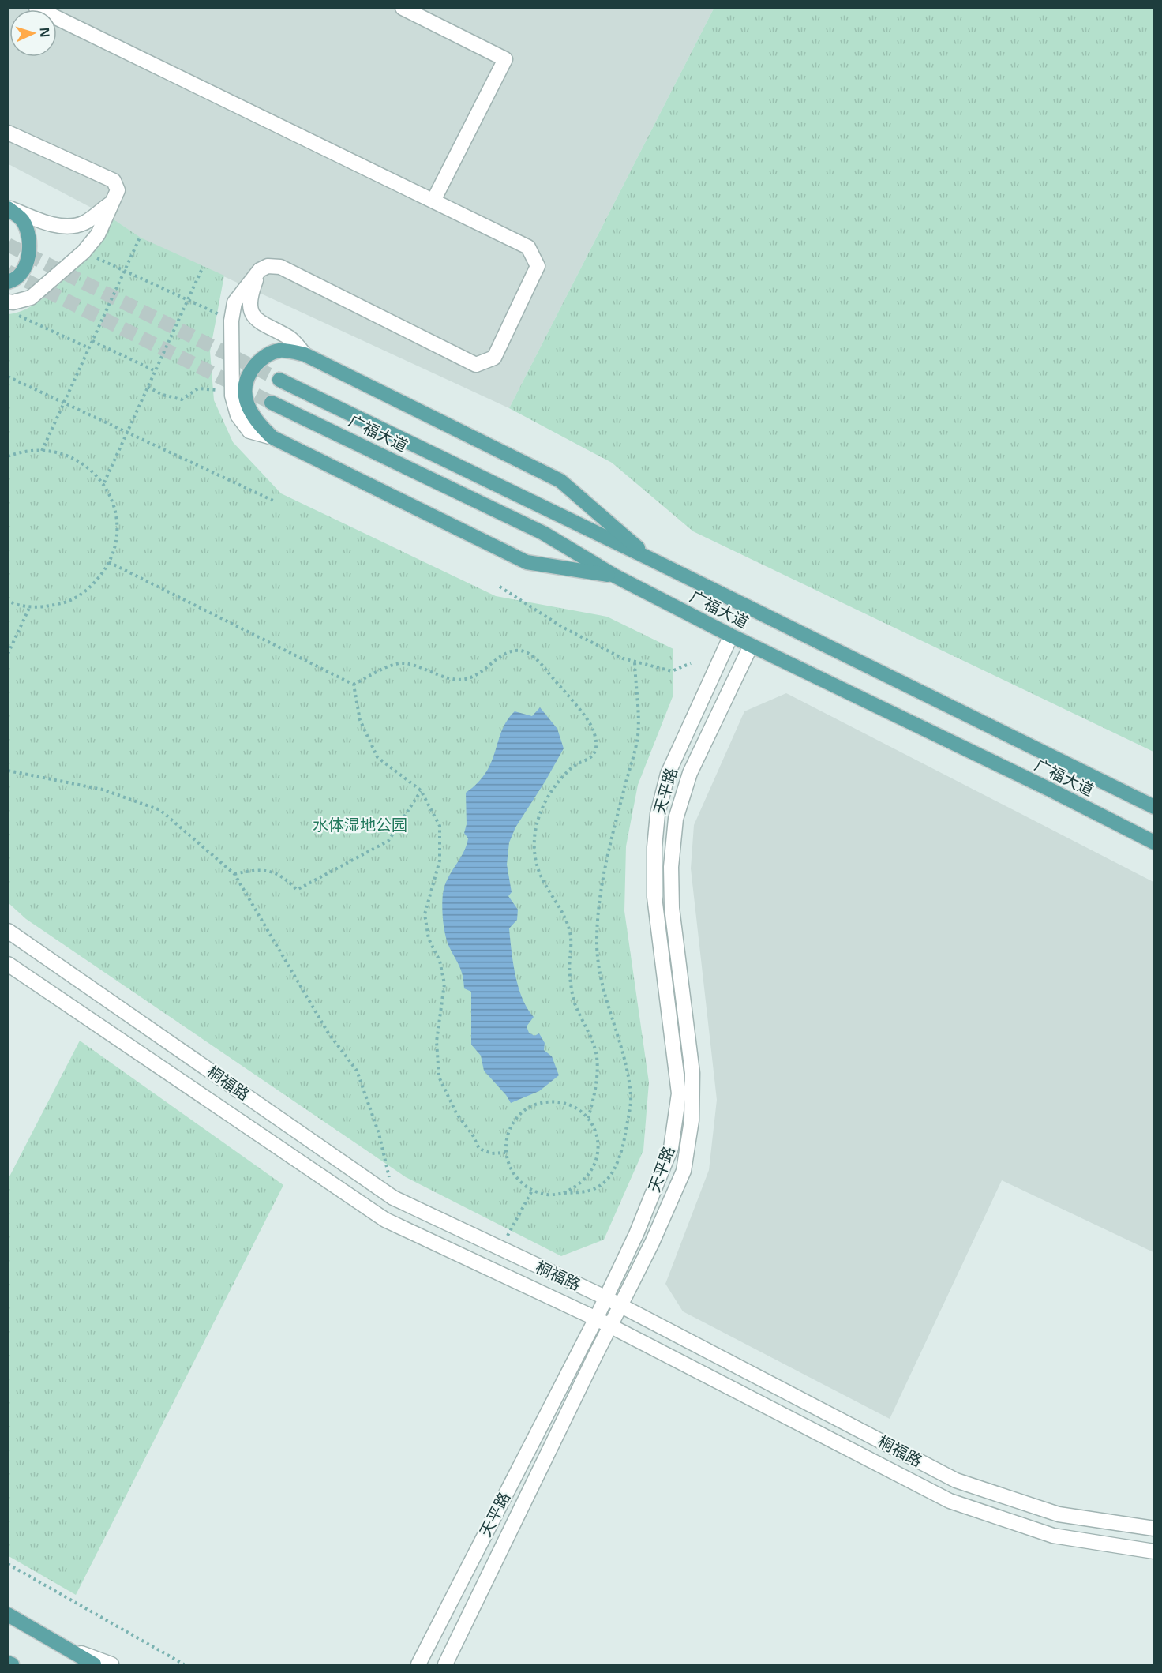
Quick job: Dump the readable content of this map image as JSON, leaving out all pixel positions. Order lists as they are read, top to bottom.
{
  "streets": {
    "main road": ["广福大道"],
    "street": ["天平路", "桐福路"]
  },
  "crossings": [
    ["广福大道", "天平路"],
    ["天平路", "桐福路"]
  ],
  "parks": ["水体湿地公园"],
  "north": "right"
}
